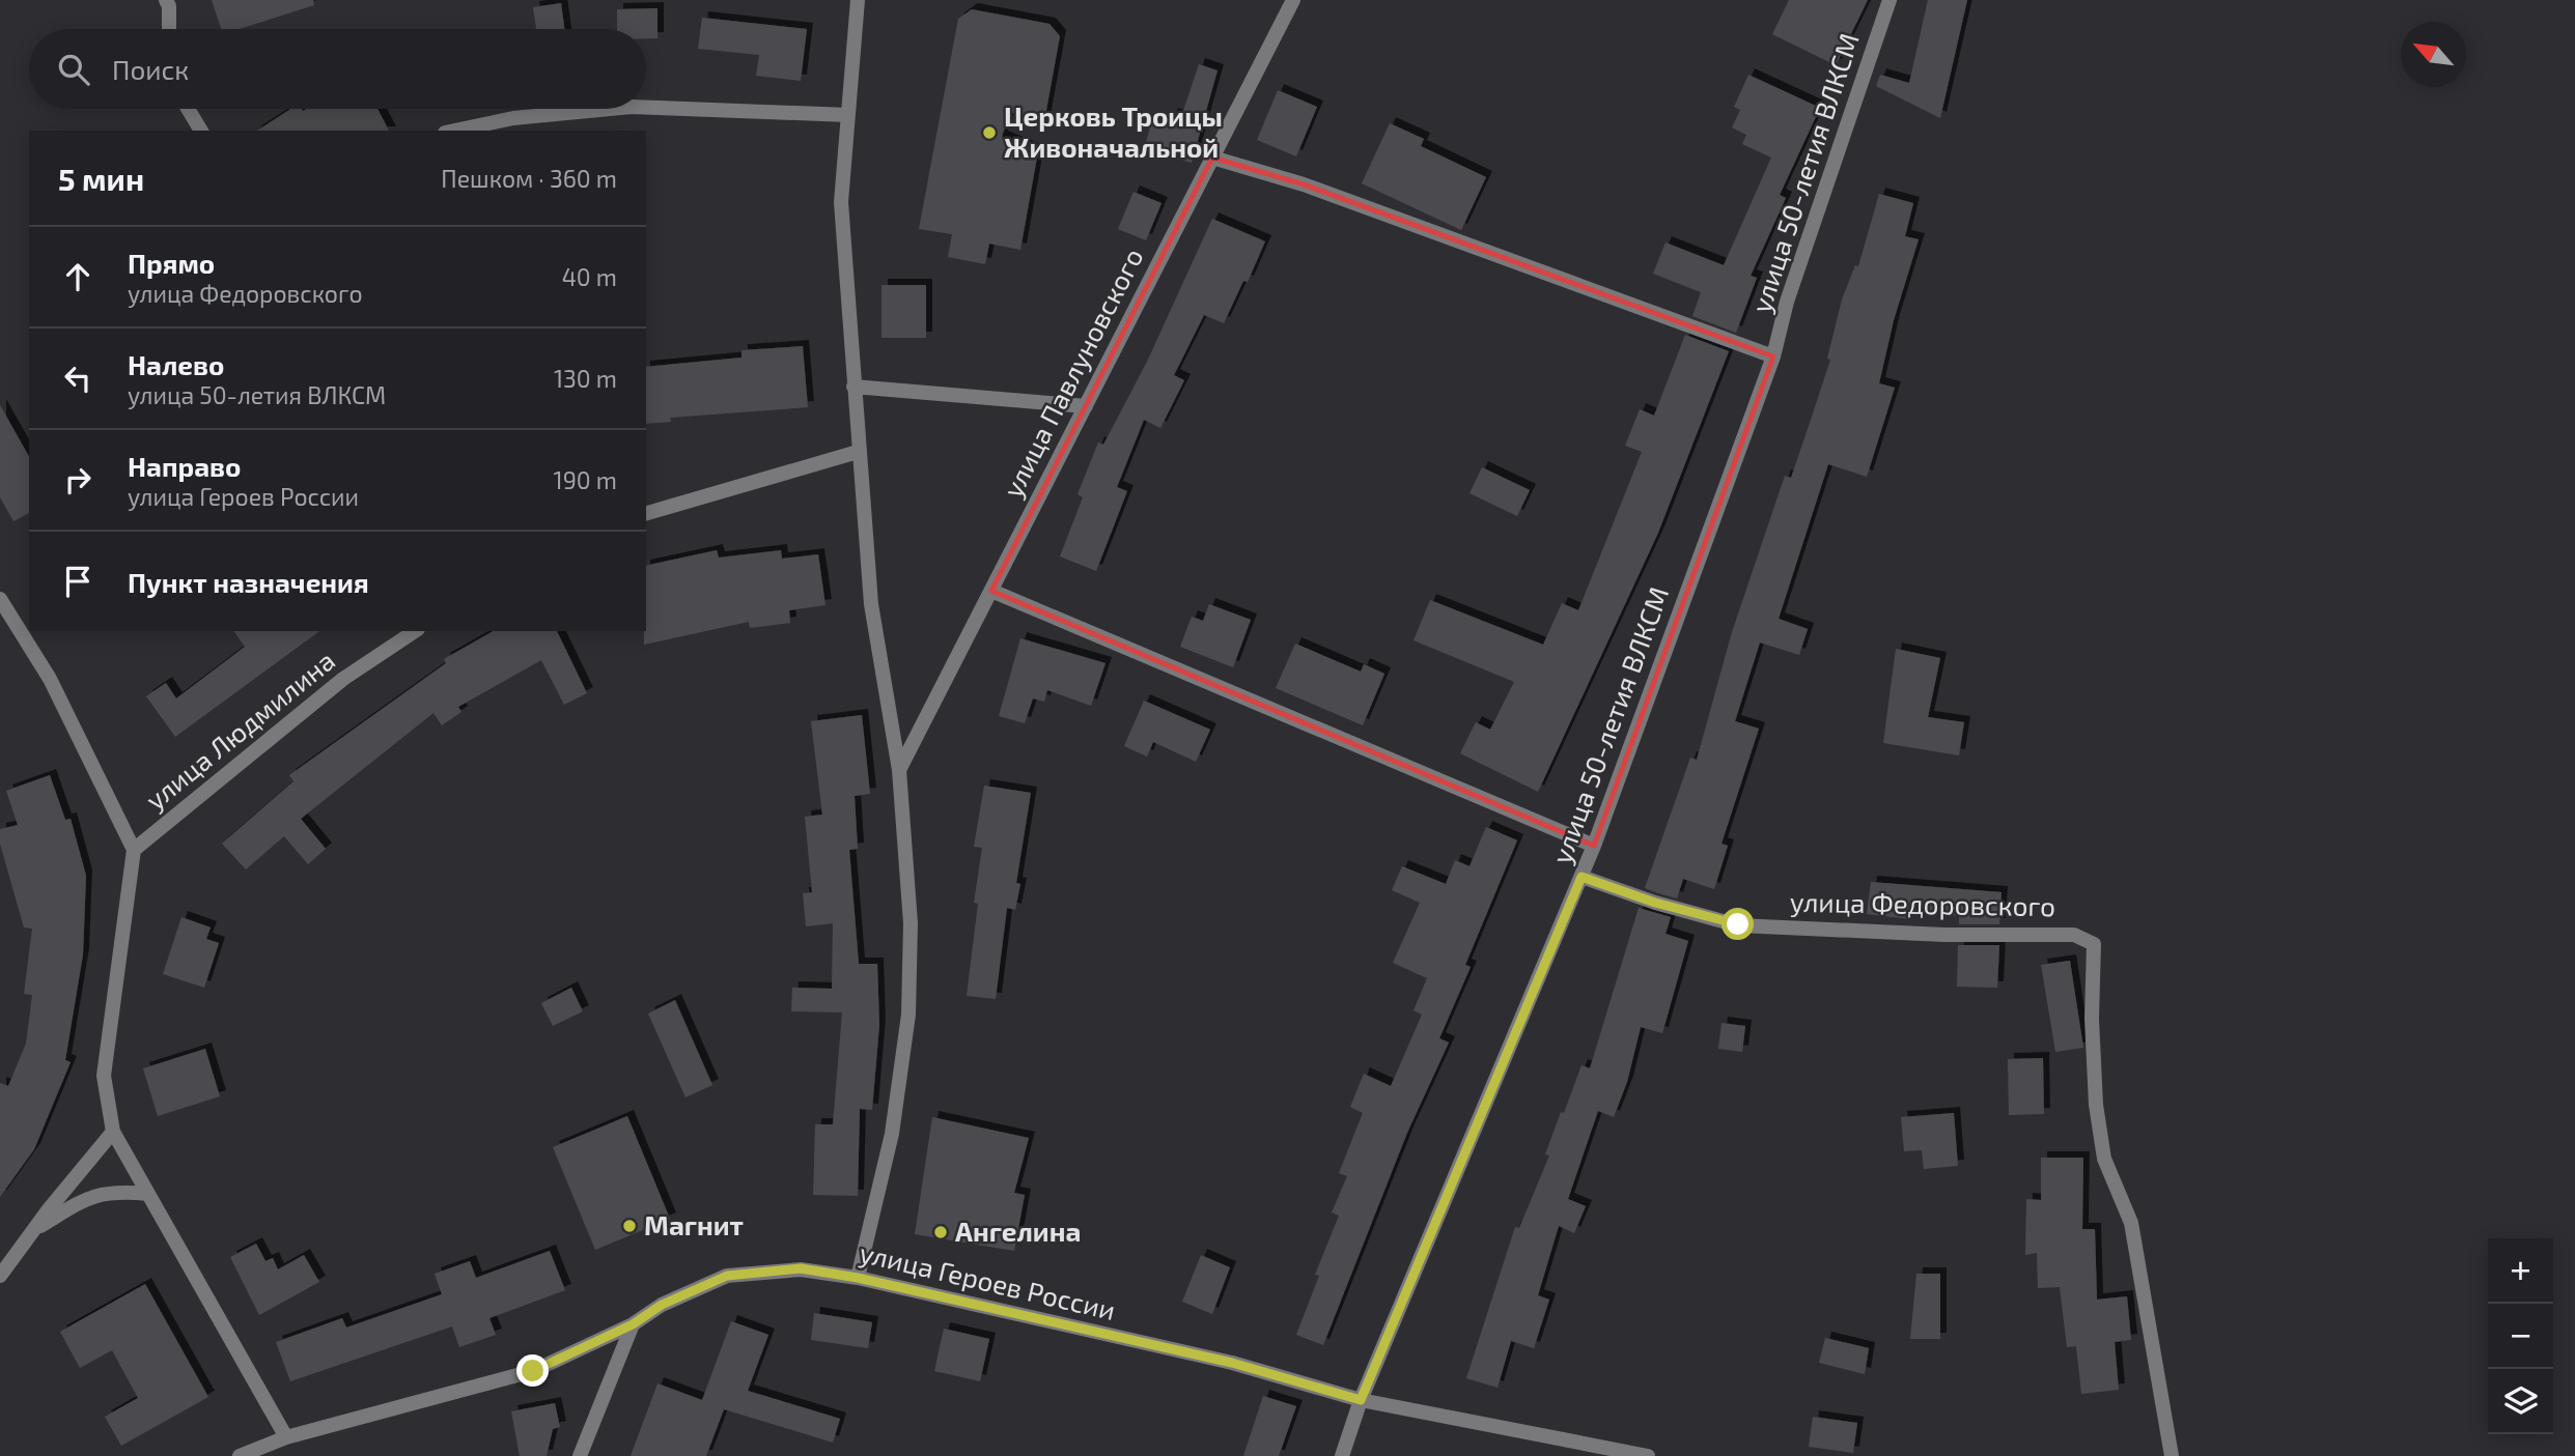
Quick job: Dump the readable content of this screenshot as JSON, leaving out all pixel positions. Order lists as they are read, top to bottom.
{
  "streets": {
    "street": [
      "улица 50-летия ВЛКСМ",
      "улица Павлуновского",
      "улица Людмилина",
      "улица Федоровского",
      "улица Героев России"
    ]
  },
  "crossings": [
    ["улица 50-летия ВЛКСМ", "улица Федоровского"],
    ["улица 50-летия ВЛКСМ", "улица Героев России"]
  ],
  "places": ["Церковь Троицы Живоначальной", "Магнит", "Ангелина"],
  "north": "top left",
  "page": {
    "search": "Поиск",
    "heading": ["5 мин", "Пешком · 360 m"],
    "list": [
      ["Прямо", "улица Федоровского", "40 m"],
      ["Налево", "улица 50-летия ВЛКСМ", "130 m"],
      ["Направо", "улица Героев России", "190 m"],
      "Пункт назначения"
    ],
    "map_buttons": ["+", "−"]
  }
}
